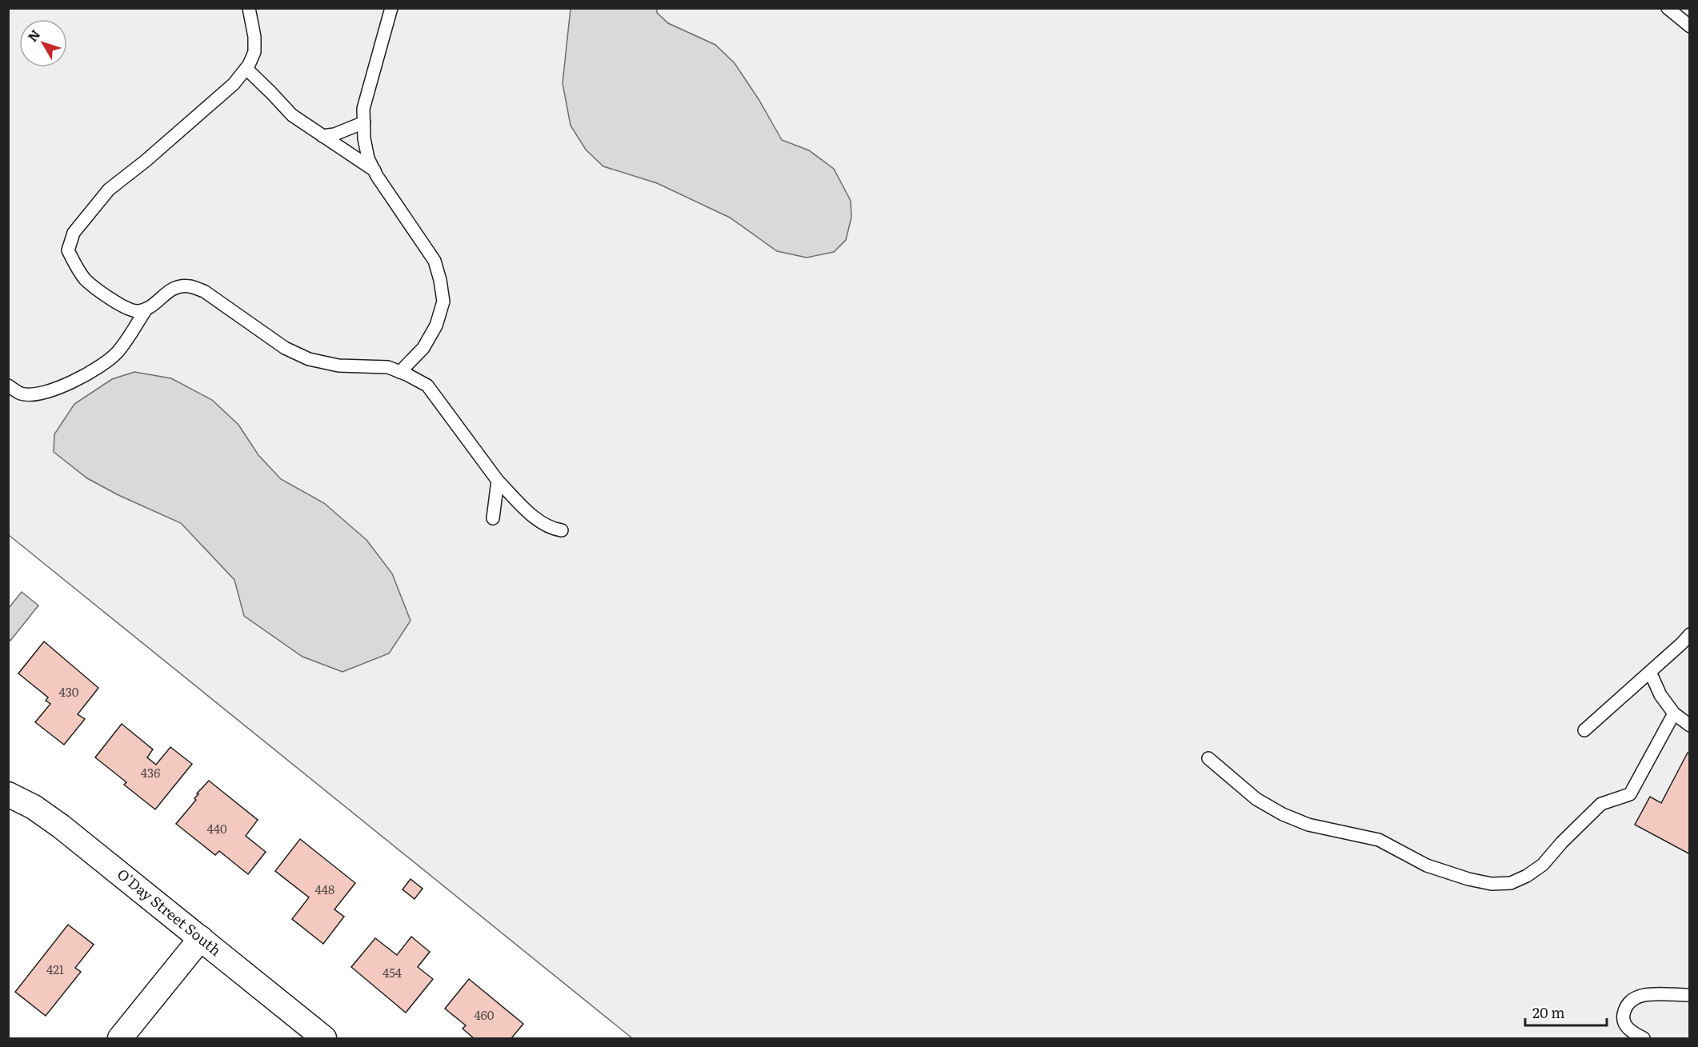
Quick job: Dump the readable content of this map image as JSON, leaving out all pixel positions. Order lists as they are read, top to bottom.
{
  "streets": {
    "street": ["O'Day Street South"]
  },
  "house_numbers": [
    "430",
    "436",
    "440",
    "448",
    "421",
    "454",
    "460"
  ],
  "scale_bar": "20 m",
  "north": "top left"
}
